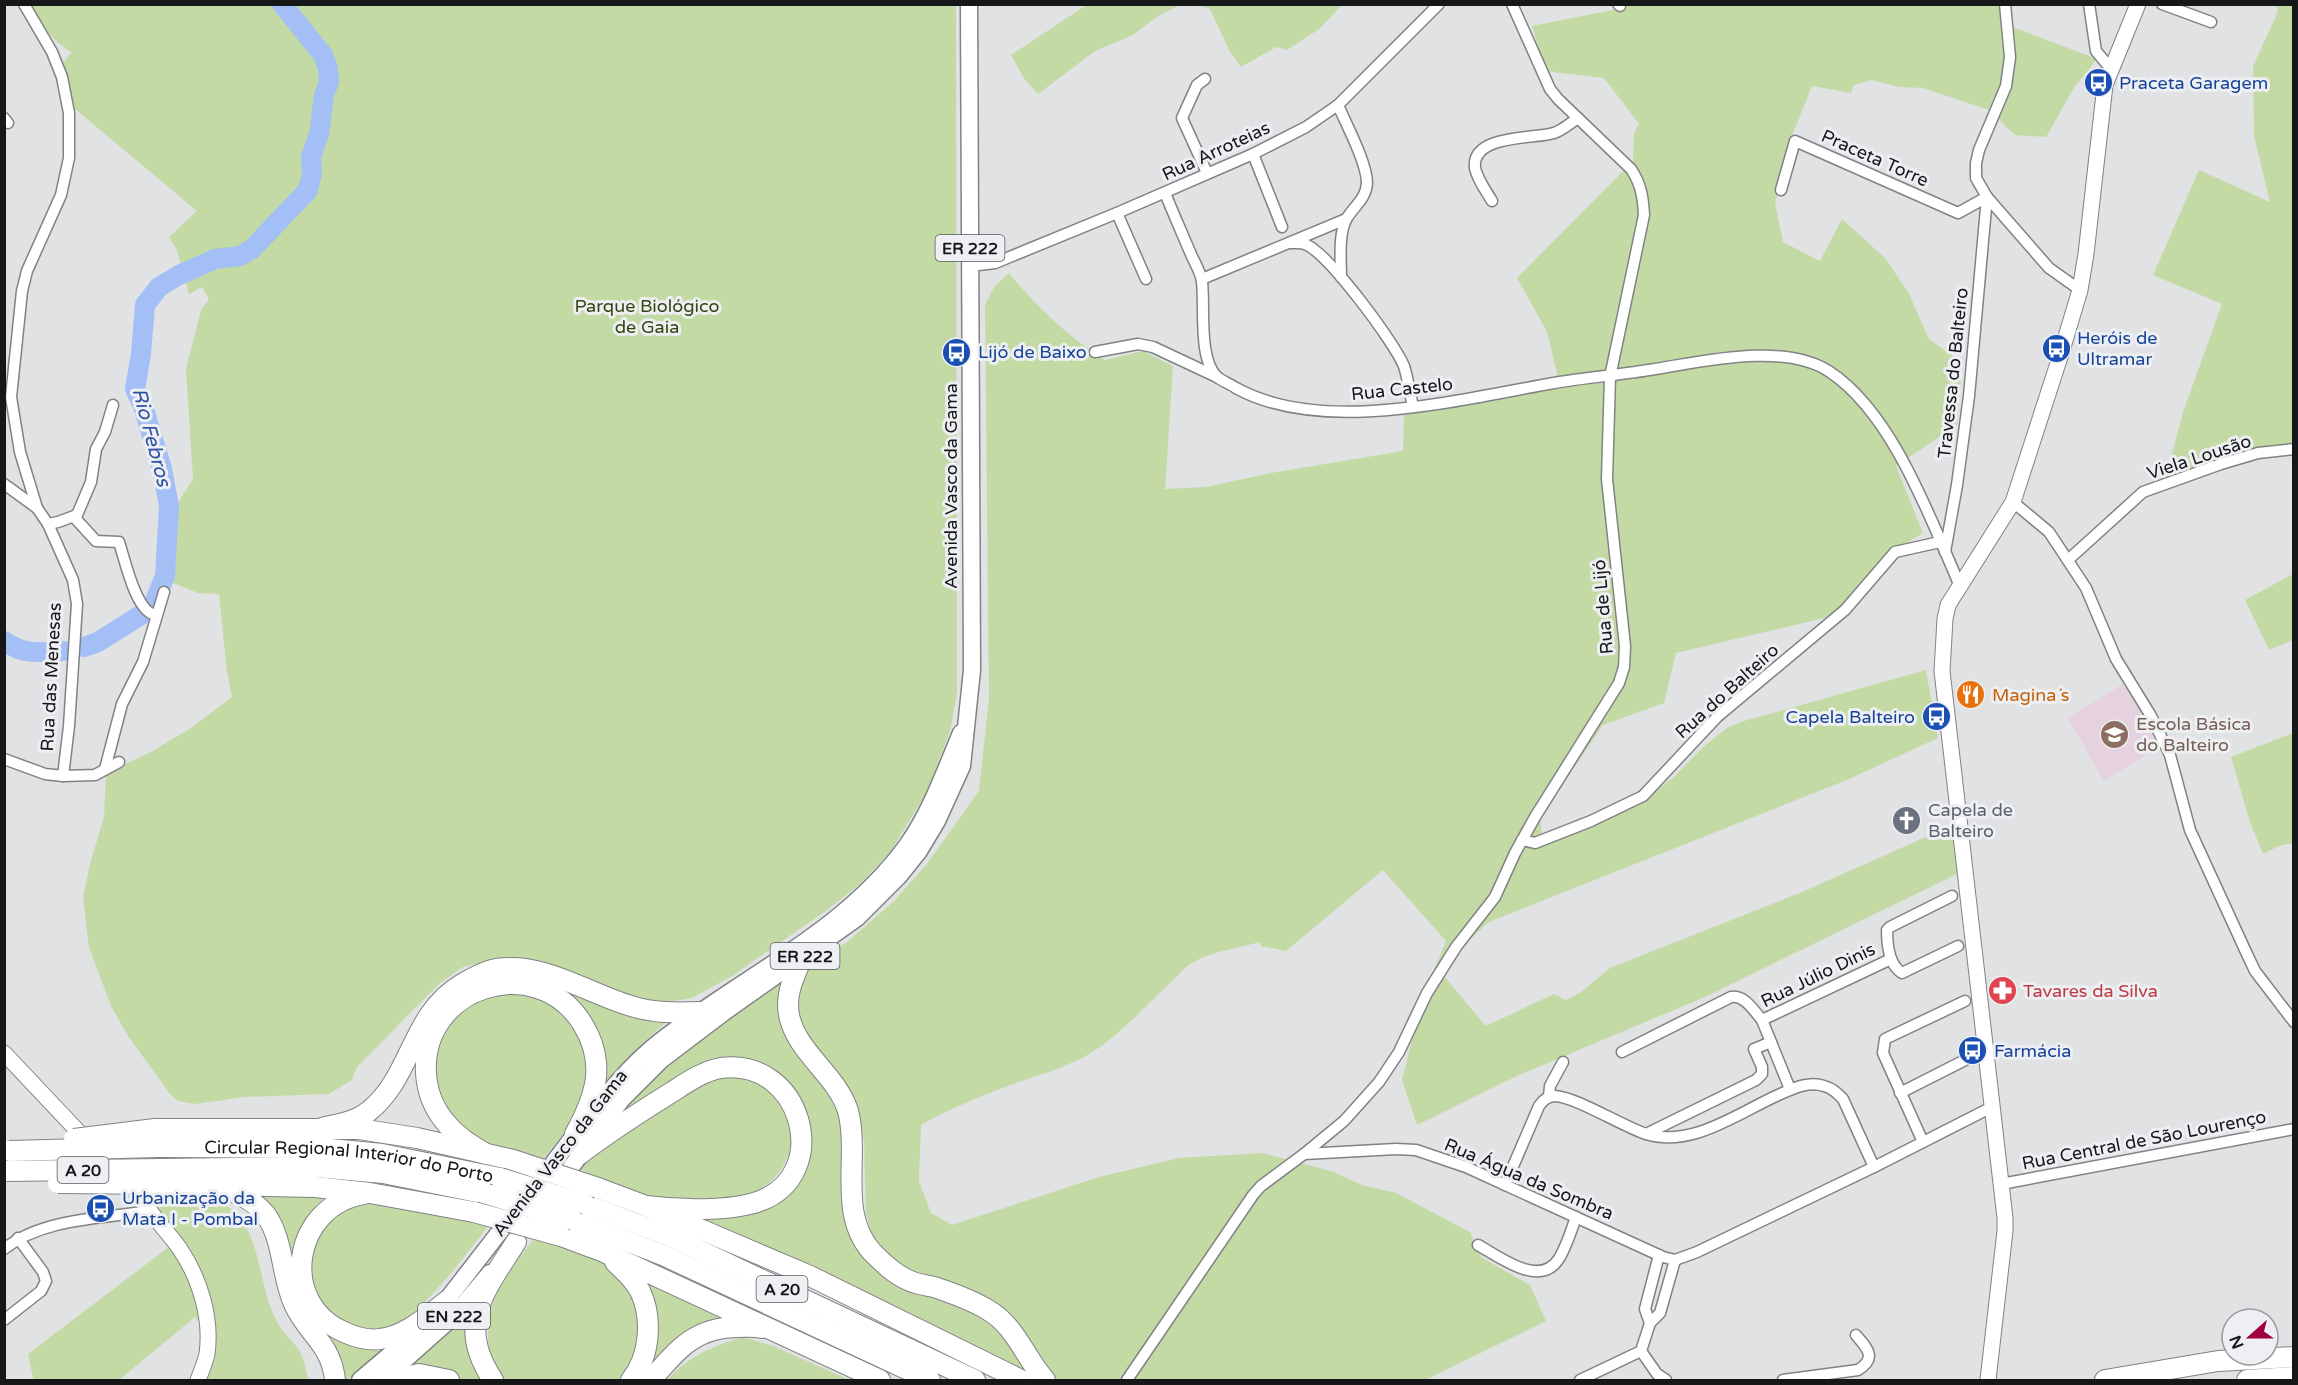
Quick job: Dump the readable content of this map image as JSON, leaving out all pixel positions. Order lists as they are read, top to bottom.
{
  "streets": {
    "highway": ["Circular Regional Interior do Porto", "A 20"],
    "main road": ["ER 222", "Avenida Vasco da Gama", "EN 222"],
    "street": [
      "Rua Arroteias",
      "Praceta Torre",
      "Travessa do Balteiro",
      "Rua Castelo",
      "Viela Lousão",
      "Rua de Lijó",
      "Rua das Menesas",
      "Rua do Balteiro",
      "Rua Júlio Dinis",
      "Rua Central de São Lourenço",
      "Rua Água da Sombra"
    ]
  },
  "crossings": [
    ["Rua Arroteias", "Avenida Vasco da Gama"],
    ["Praceta Torre", "Travessa do Balteiro"],
    ["Travessa do Balteiro", "Rua Castelo"],
    ["Travessa do Balteiro", "Rua do Balteiro"],
    ["Rua Castelo", "Rua de Lijó"],
    ["Rua Castelo", "Rua do Balteiro"],
    ["Rua de Lijó", "Rua do Balteiro"],
    ["Rua de Lijó", "Rua Água da Sombra"]
  ],
  "water": ["Rio Febros"],
  "parks": ["Parque Biológico de Gaia"],
  "places": {
    "bus stop": [
      "Praceta Garagem",
      "Heróis de Ultramar",
      "Lijó de Baixo",
      "Capela Balteiro",
      "Farmácia",
      "Urbanização da Mata I - Pombal"
    ],
    "restaurant": ["Magina´s"],
    "school or university": ["Escola Básica do Balteiro"],
    "church": ["Capela de Balteiro"],
    "pharmacy": ["Tavares da Silva"]
  },
  "north": "left"
}
